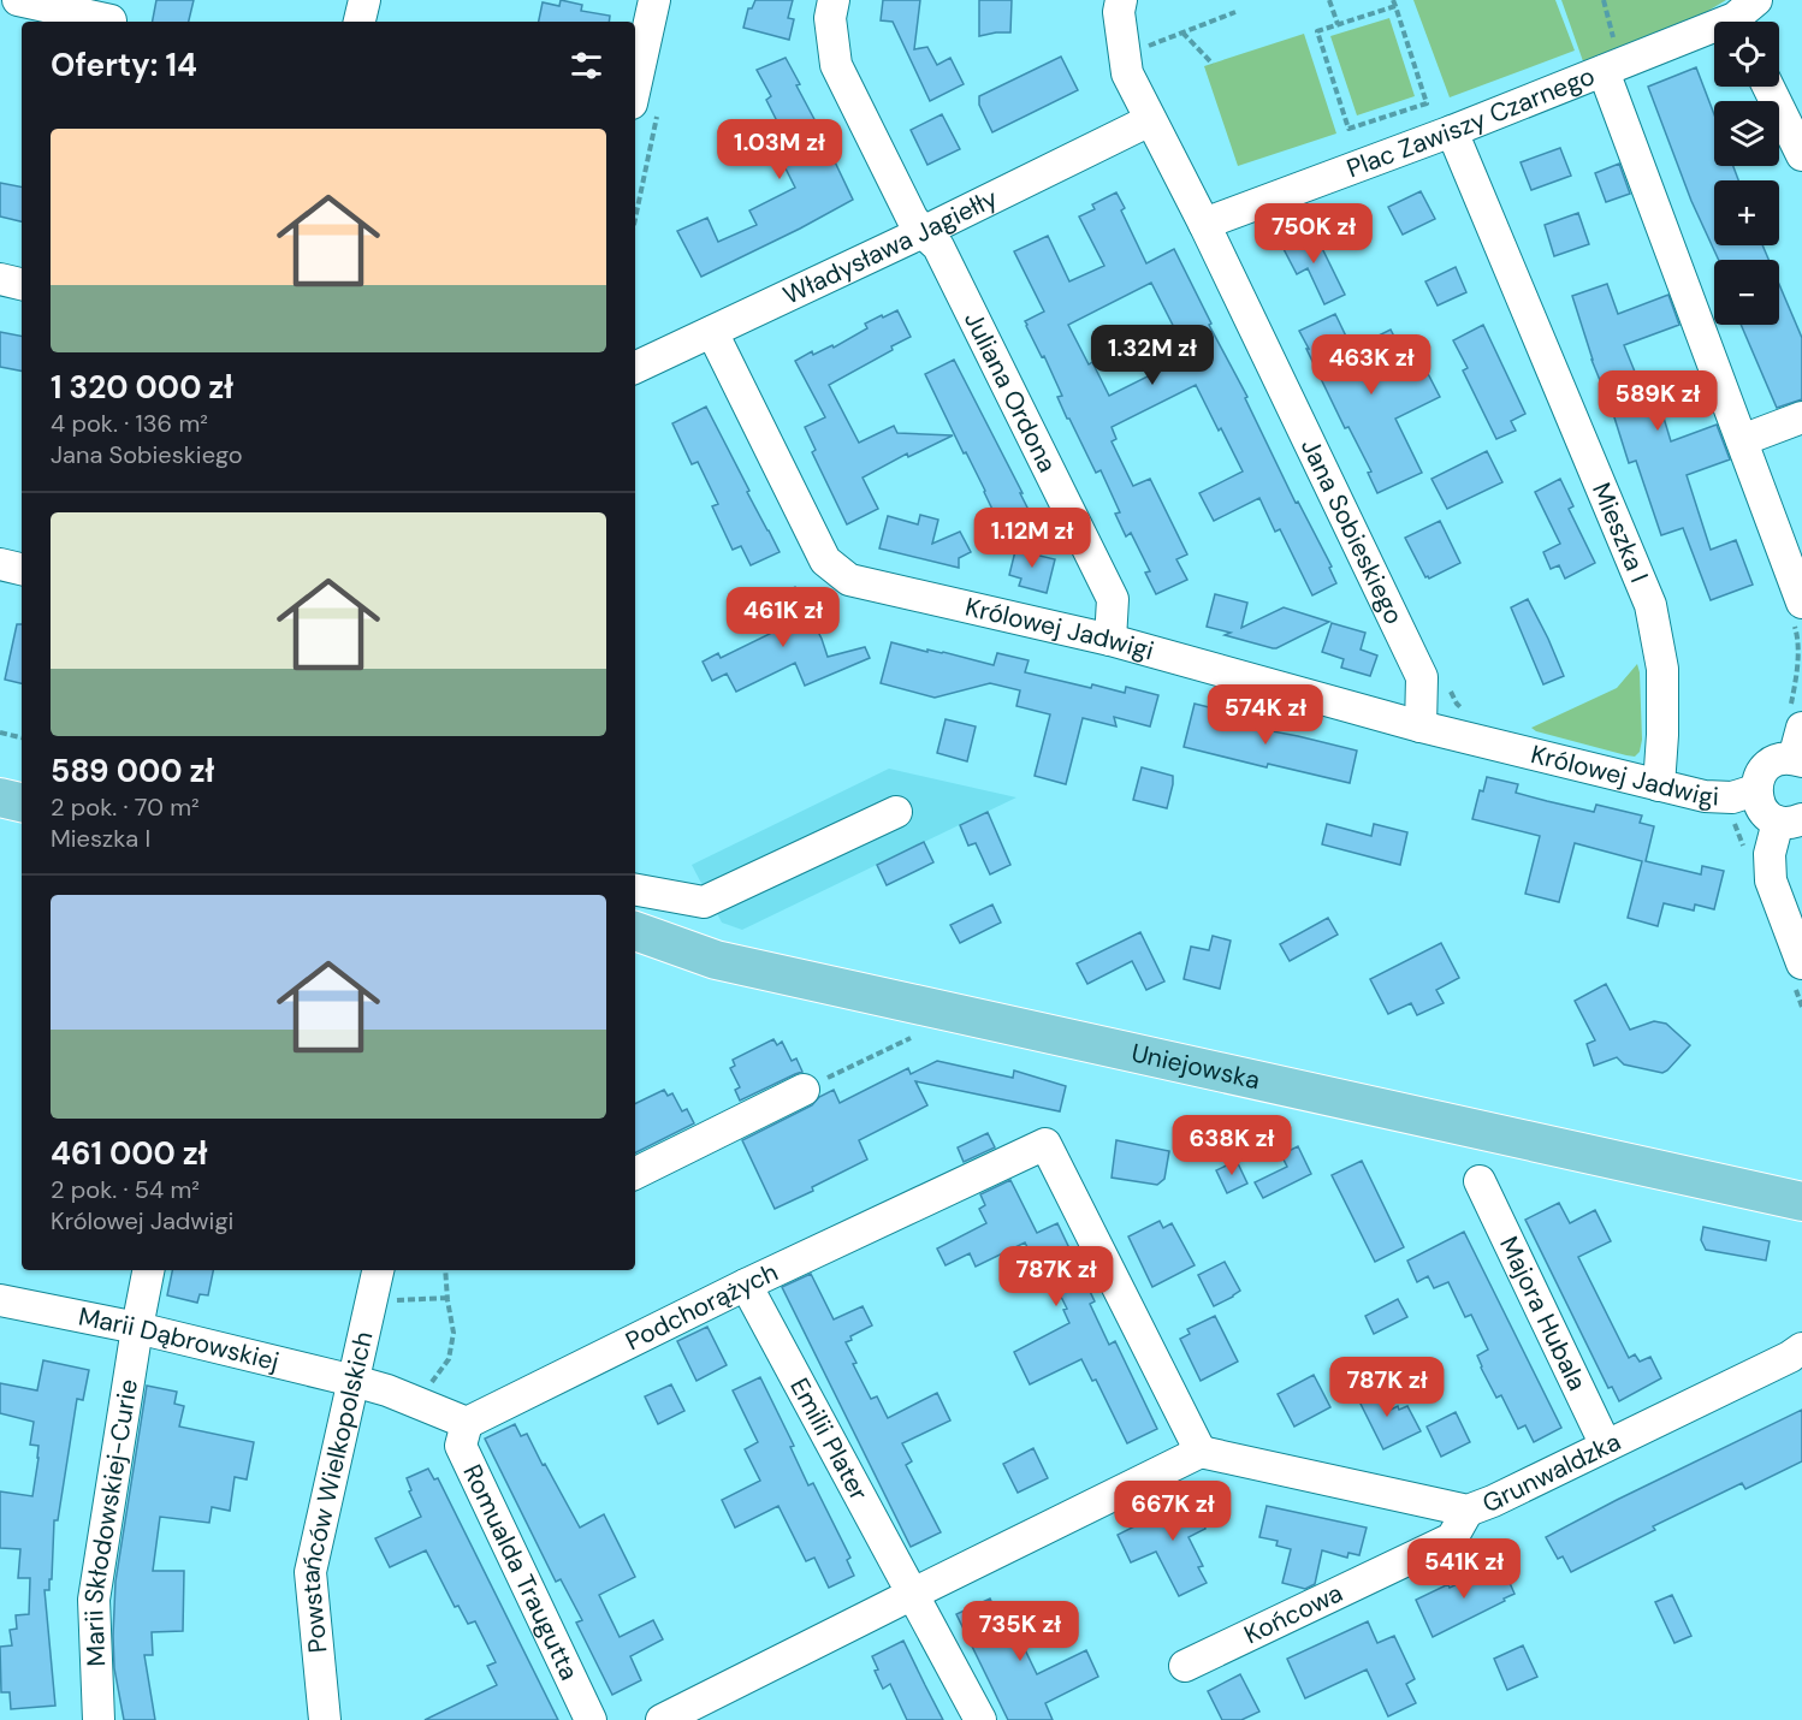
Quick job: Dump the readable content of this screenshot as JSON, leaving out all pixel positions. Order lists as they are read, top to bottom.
{
  "streets": {
    "main road": ["Uniejowska"],
    "street": [
      "Plac Zawiszy Czarnego",
      "Władysława Jagiełły",
      "Juliana Ordona",
      "Jana Sobieskiego",
      "Mieszka I",
      "Królowej Jadwigi",
      "Podchorążych",
      "Majora Hubala",
      "Marii Dąbrowskiej",
      "Emilii Plater",
      "Grunwaldzka",
      "Powstańców Wielkopolskich",
      "Marii Skłodowskiej-Curie",
      "Romualda Traugutta",
      "Końcowa"
    ]
  },
  "crossings": [
    ["Plac Zawiszy Czarnego", "Jana Sobieskiego"],
    ["Plac Zawiszy Czarnego", "Mieszka I"],
    ["Władysława Jagiełły", "Juliana Ordona"],
    ["Władysława Jagiełły", "Królowej Jadwigi"],
    ["Juliana Ordona", "Królowej Jadwigi"],
    ["Jana Sobieskiego", "Królowej Jadwigi"],
    ["Mieszka I", "Królowej Jadwigi"],
    ["Podchorążych", "Emilii Plater"],
    ["Podchorążych", "Grunwaldzka"],
    ["Podchorążych", "Romualda Traugutta"],
    ["Majora Hubala", "Grunwaldzka"],
    ["Marii Dąbrowskiej", "Powstańców Wielkopolskich"],
    ["Marii Dąbrowskiej", "Marii Skłodowskiej-Curie"],
    ["Grunwaldzka", "Końcowa"]
  ],
  "page": {
    "map_buttons": ["+", "−"],
    "heading": "Oferty: 14",
    "list": [
      {
        "name": "1 320 000 zł",
        "note": "4 pok. · 136 m² · Jana Sobieskiego"
      },
      {
        "name": "589 000 zł",
        "note": "2 pok. · 70 m² · Mieszka I"
      },
      {
        "name": "461 000 zł",
        "note": "2 pok. · 54 m² · Królowej Jadwigi"
      }
    ],
    "price": [
      "1.03M zł",
      "750K zł",
      "1.32M zł",
      "463K zł",
      "589K zł",
      "1.12M zł",
      "461K zł",
      "574K zł",
      "638K zł",
      "787K zł",
      "787K zł",
      "667K zł",
      "541K zł",
      "735K zł"
    ]
  }
}
